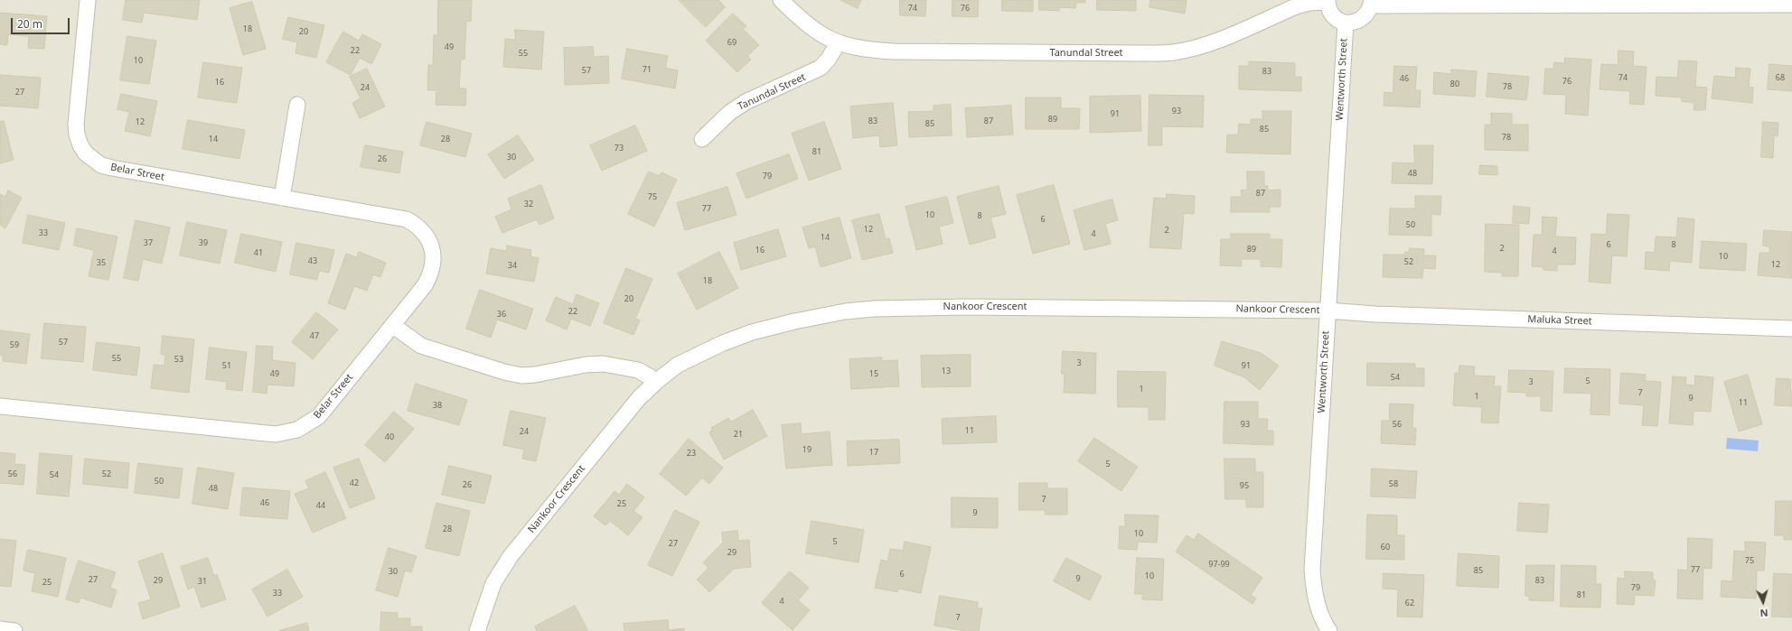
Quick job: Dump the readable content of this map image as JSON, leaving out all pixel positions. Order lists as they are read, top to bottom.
{
  "streets": {
    "street": [
      "Tanundal Street",
      "Wentworth Street",
      "Belar Street",
      "Nankoor Crescent",
      "Maluka Street"
    ]
  },
  "crossings": [
    ["Wentworth Street", "Nankoor Crescent"],
    ["Wentworth Street", "Maluka Street"],
    ["Nankoor Crescent", "Maluka Street"]
  ],
  "house_numbers": [
    "74",
    "76",
    "18",
    "20",
    "69",
    "49",
    "22",
    "55",
    "10",
    "71",
    "57",
    "83",
    "74",
    "68",
    "46",
    "76",
    "16",
    "80",
    "78",
    "24",
    "27",
    "93",
    "91",
    "89",
    "83",
    "87",
    "12",
    "85",
    "85",
    "78",
    "14",
    "28",
    "73",
    "81",
    "30",
    "26",
    "48",
    "79",
    "87",
    "75",
    "32",
    "77",
    "10",
    "8",
    "6",
    "50",
    "12",
    "2",
    "33",
    "4",
    "14",
    "37",
    "39",
    "6",
    "8",
    "2",
    "89",
    "16",
    "4",
    "41",
    "10",
    "43",
    "52",
    "35",
    "12",
    "34",
    "18",
    "20",
    "22",
    "36",
    "47",
    "57",
    "59",
    "55",
    "53",
    "3",
    "51",
    "91",
    "13",
    "49",
    "15",
    "54",
    "5",
    "3",
    "1",
    "7",
    "1",
    "9",
    "11",
    "38",
    "93",
    "56",
    "11",
    "24",
    "21",
    "40",
    "19",
    "17",
    "23",
    "5",
    "56",
    "52",
    "54",
    "50",
    "42",
    "58",
    "26",
    "95",
    "48",
    "7",
    "46",
    "25",
    "44",
    "9",
    "28",
    "10",
    "5",
    "27",
    "60",
    "29",
    "75",
    "97-99",
    "77",
    "85",
    "30",
    "6",
    "10",
    "9",
    "27",
    "29",
    "83",
    "31",
    "25",
    "79",
    "33",
    "81",
    "4",
    "62",
    "7"
  ],
  "scale_bar": "20 m",
  "north": "bottom"
}
